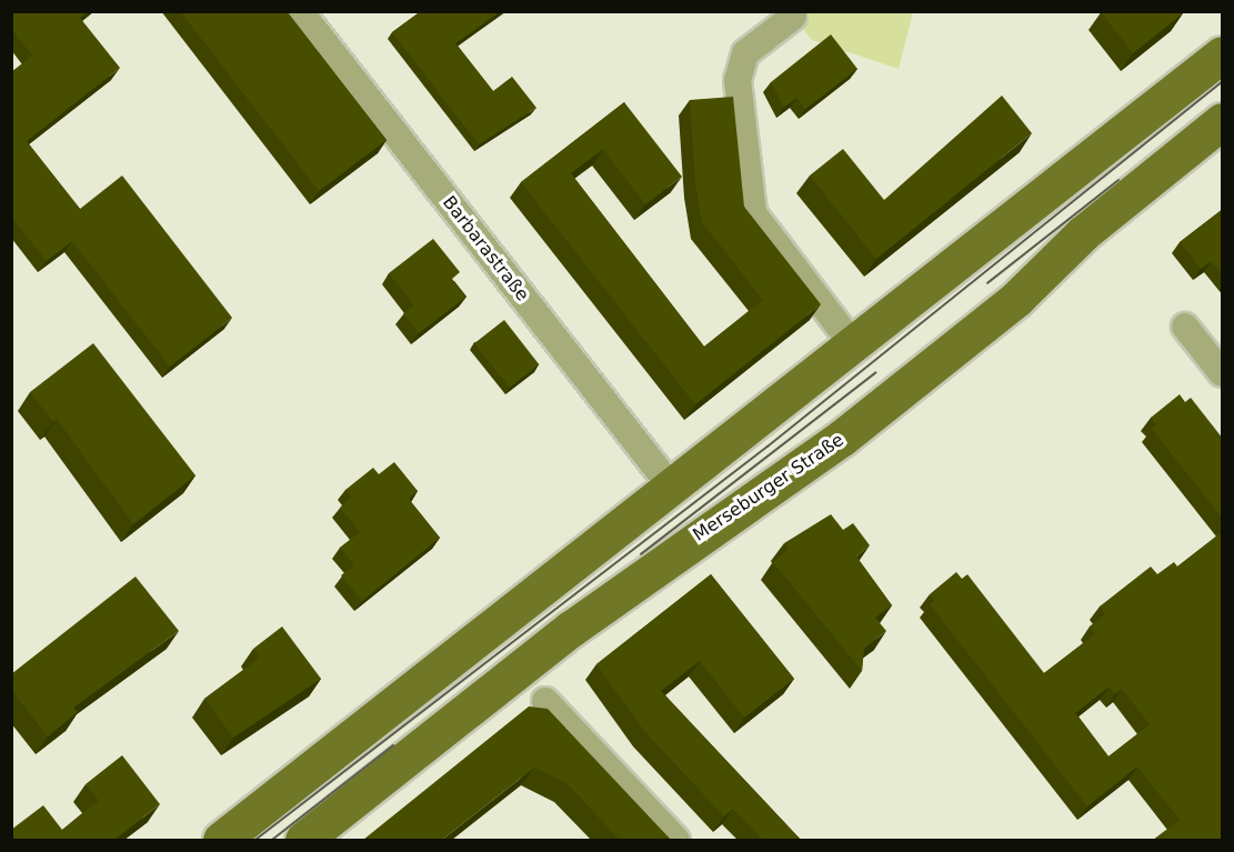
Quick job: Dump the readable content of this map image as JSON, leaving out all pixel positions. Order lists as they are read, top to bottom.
{
  "streets": {
    "main road": ["Merseburger Straße"],
    "street": ["Barbarastraße"]
  }
}
